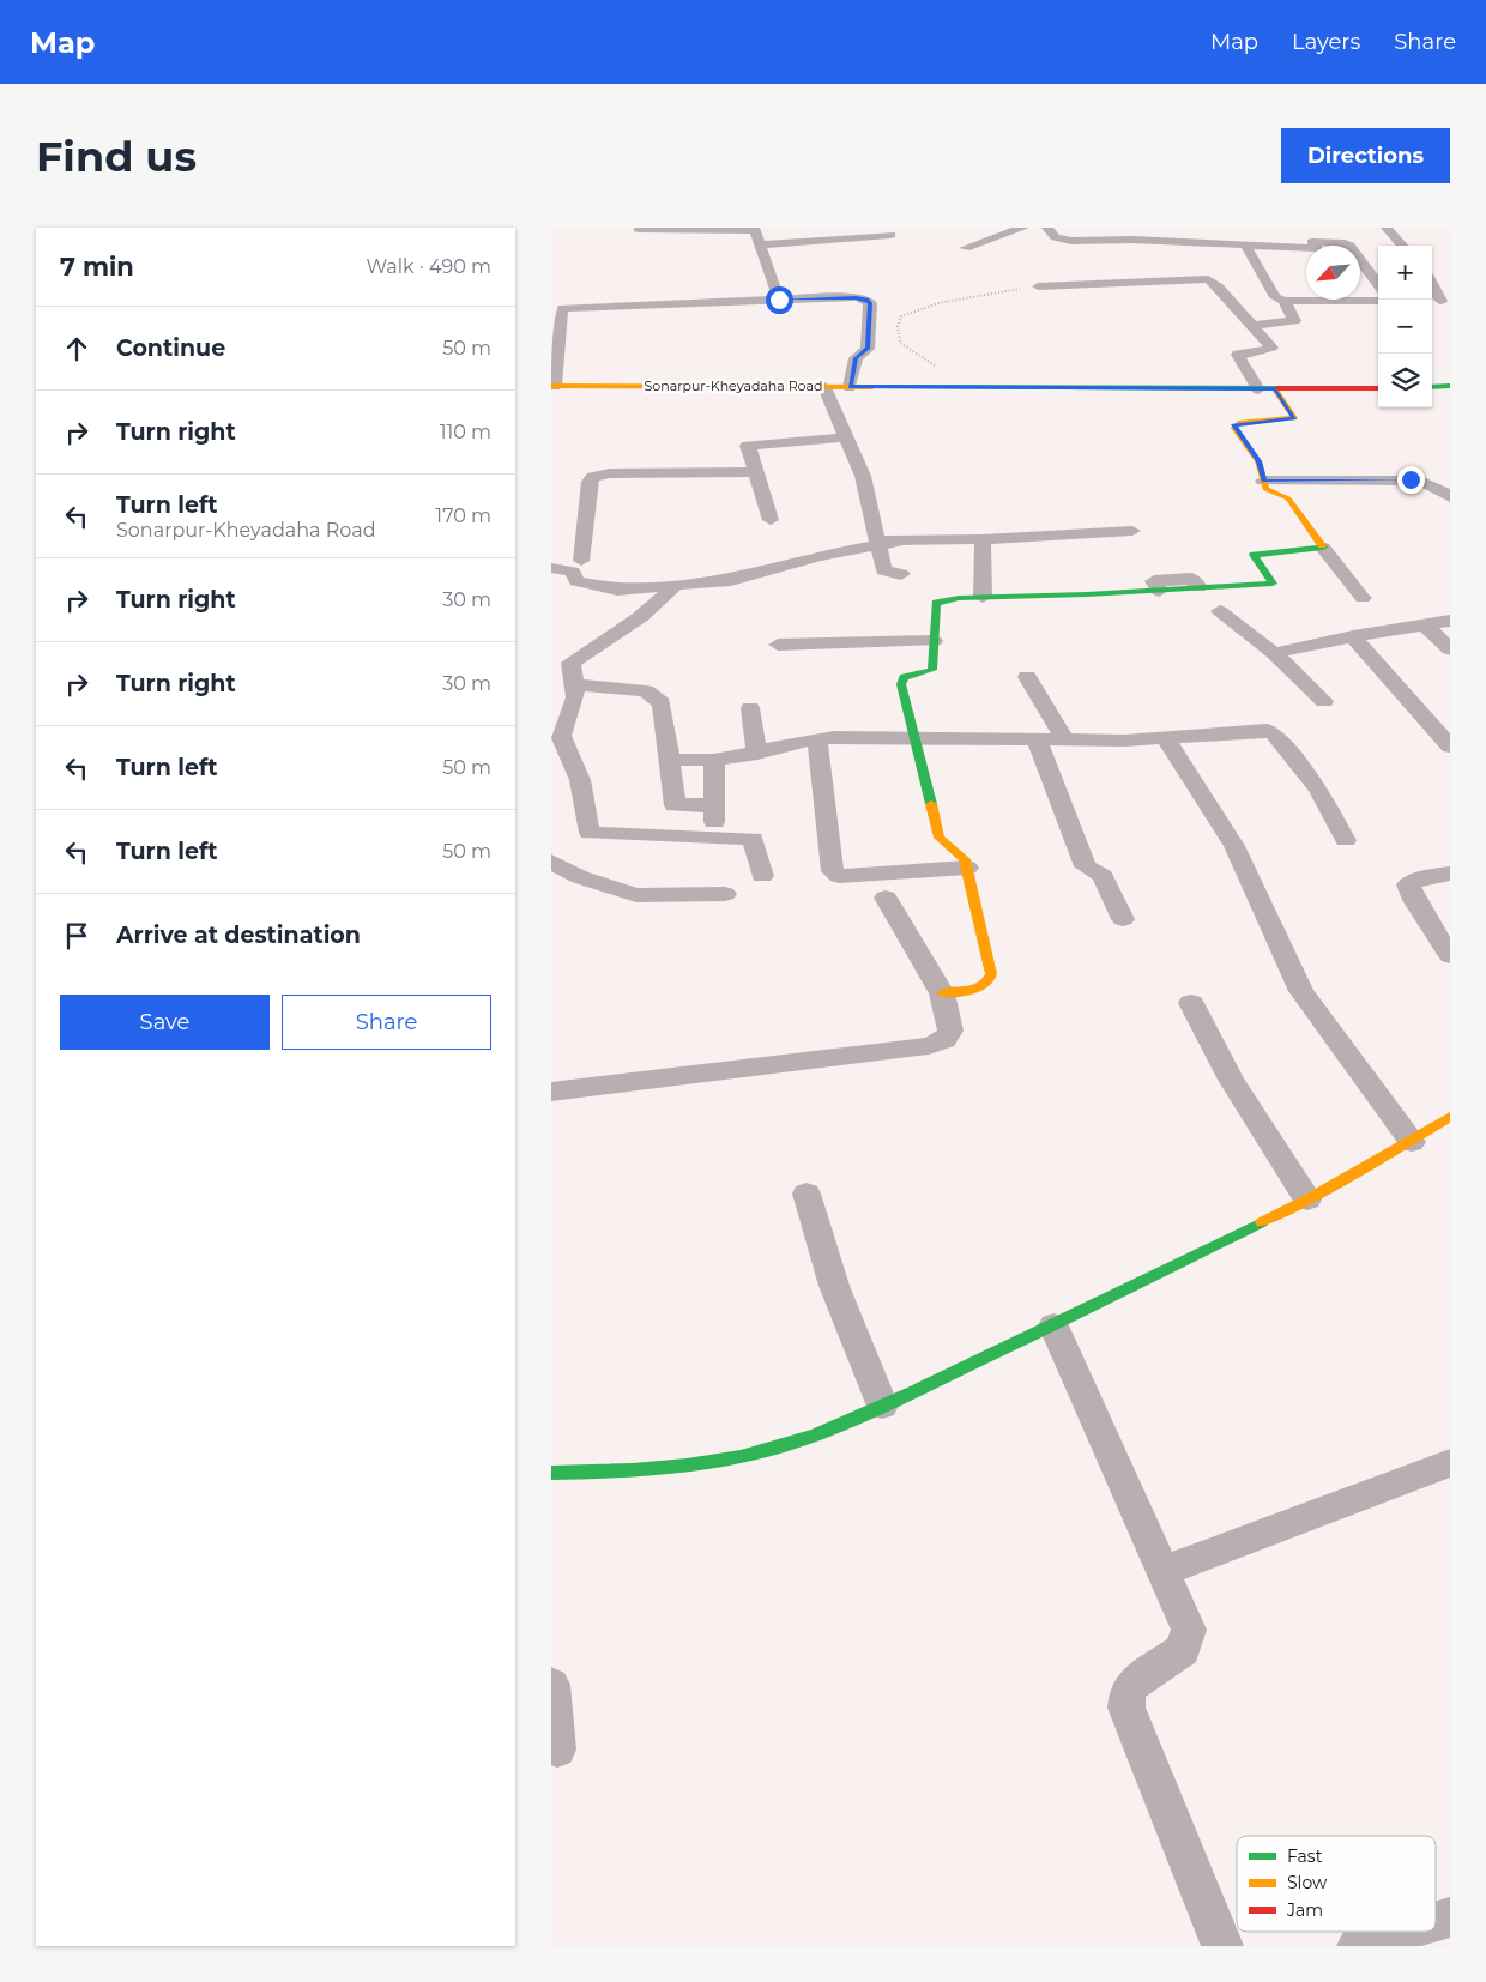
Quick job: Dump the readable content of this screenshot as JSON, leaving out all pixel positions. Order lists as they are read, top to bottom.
{
  "streets": {
    "street": ["Sonarpur-Kheyadaha Road"]
  },
  "legend": ["Fast", "Slow", "Jam"],
  "north": "bottom left",
  "page": {
    "header": "Map",
    "nav": ["Map", "Layers", "Share"],
    "buttons": [
      "Directions",
      ["Save", "Share"]
    ],
    "title": "Find us",
    "heading": ["7 min", "Walk · 490 m"],
    "map_buttons": ["+", "−"],
    "list": [
      ["Continue", "50 m"],
      ["Turn right", "110 m"],
      ["Turn left", "Sonarpur-Kheyadaha Road", "170 m"],
      ["Turn right", "30 m"],
      ["Turn right", "30 m"],
      ["Turn left", "50 m"],
      ["Turn left", "50 m"],
      "Arrive at destination"
    ]
  }
}
